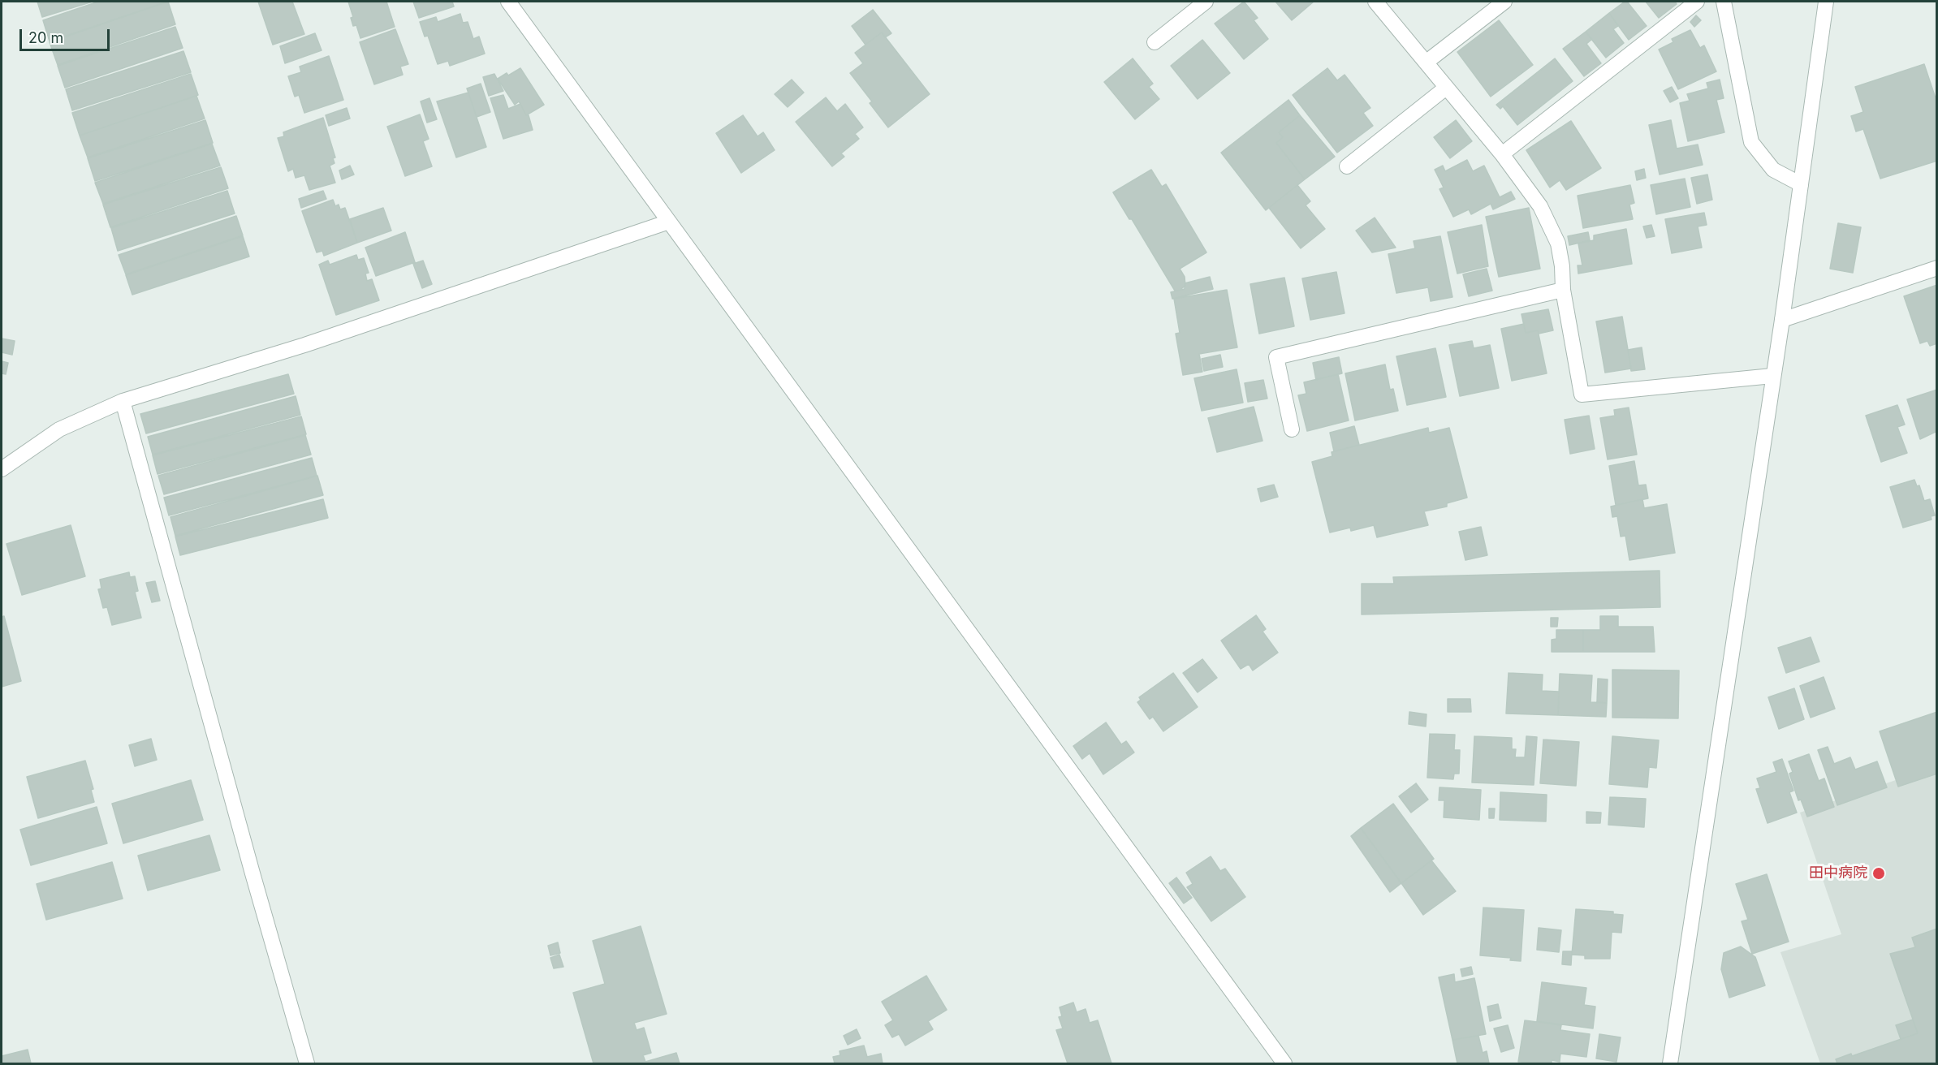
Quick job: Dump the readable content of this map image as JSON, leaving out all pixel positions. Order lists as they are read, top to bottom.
{
  "places": ["田中病院"],
  "scale_bar": "20 m"
}
